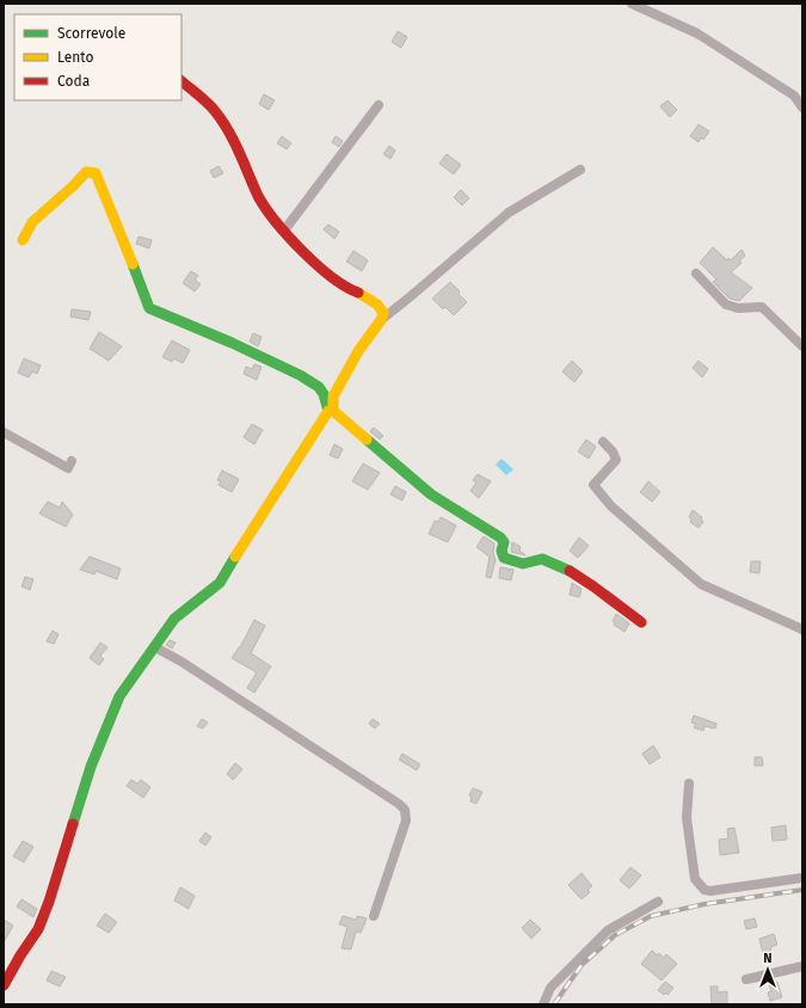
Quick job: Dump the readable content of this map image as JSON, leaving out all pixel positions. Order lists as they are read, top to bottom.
{
  "legend": ["Scorrevole", "Lento", "Coda"],
  "north": "top"
}
